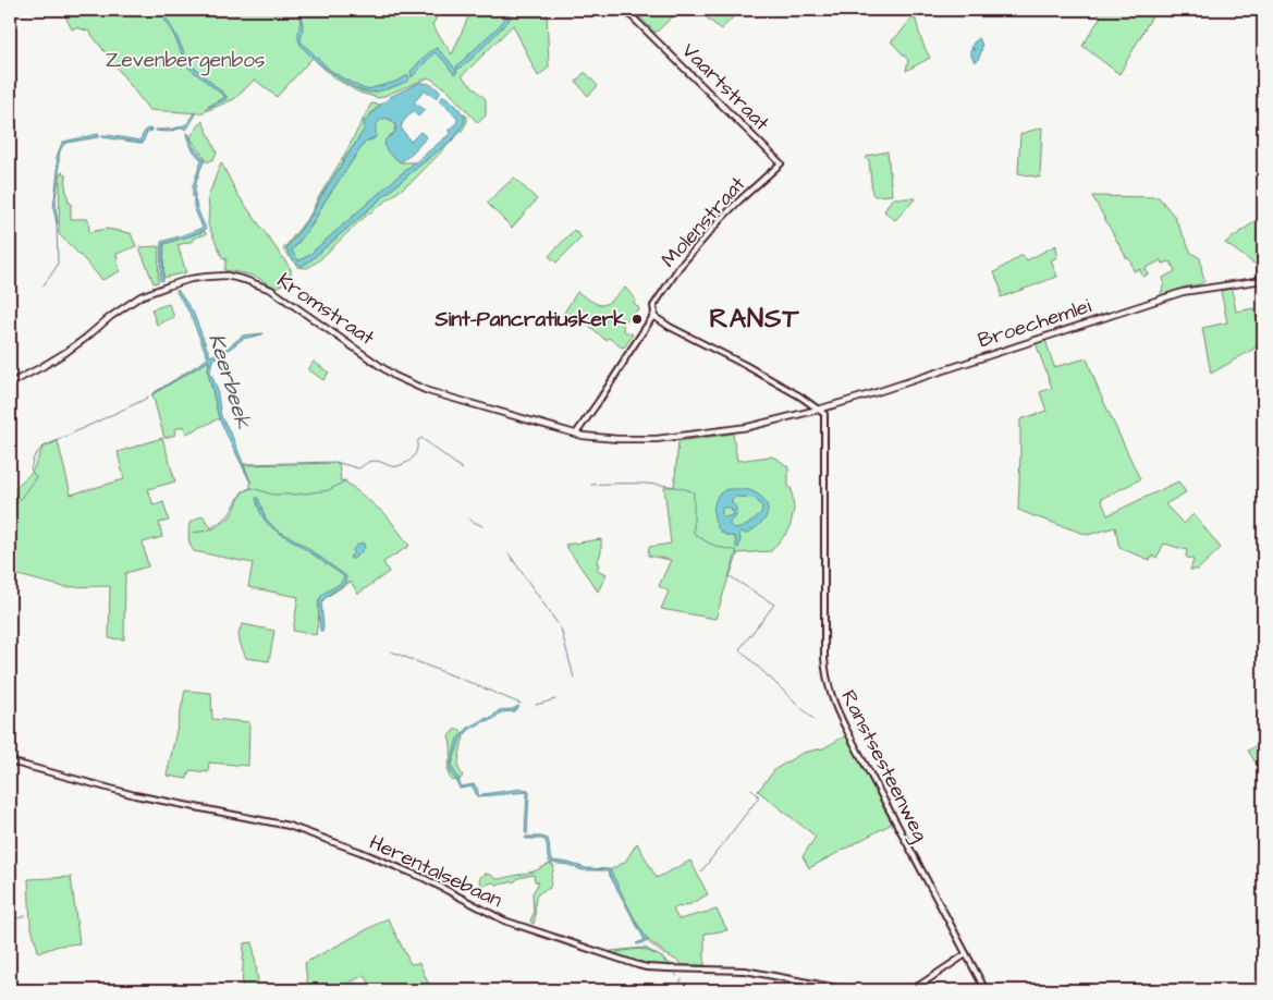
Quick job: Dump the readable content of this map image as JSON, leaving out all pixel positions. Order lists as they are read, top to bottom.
{
  "streets": {
    "main road": ["Kromstraat", "Broechemlei"],
    "street": [
      "Vaartstraat",
      "Molenstraat",
      "Ranstsesteenweg",
      "Herentalsebaan"
    ]
  },
  "crossings": [
    ["Vaartstraat", "Molenstraat"],
    ["Kromstraat", "Broechemlei"],
    ["Broechemlei", "Ranstsesteenweg"]
  ],
  "districts": ["RANST"],
  "water": ["Keerbeek"],
  "parks": ["Zevenbergenbos"],
  "places": ["Sint-Pancratiuskerk"]
}
